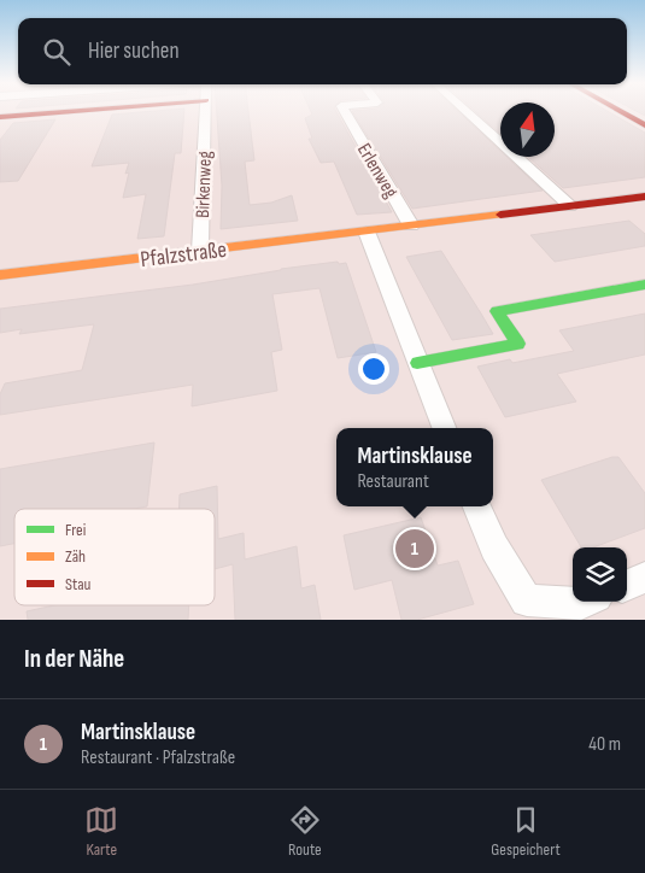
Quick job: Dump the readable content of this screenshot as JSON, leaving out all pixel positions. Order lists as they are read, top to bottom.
{
  "streets": {
    "street": ["Erlenweg", "Birkenweg", "Pfalzstraße"]
  },
  "crossings": [
    ["Erlenweg", "Pfalzstraße"],
    ["Birkenweg", "Pfalzstraße"]
  ],
  "legend": ["Frei", "Zäh", "Stau"],
  "north": "top",
  "page": {
    "search": "Hier suchen",
    "popup": ["Martinsklause", "Restaurant"],
    "pins": "1",
    "heading": "In der Nähe",
    "list": [
      {
        "mark": "1",
        "name": "Martinsklause",
        "note": "Restaurant · Pfalzstraße",
        "value": "40 m"
      }
    ],
    "nav": ["Karte", "Route", "Gespeichert"]
  }
}
